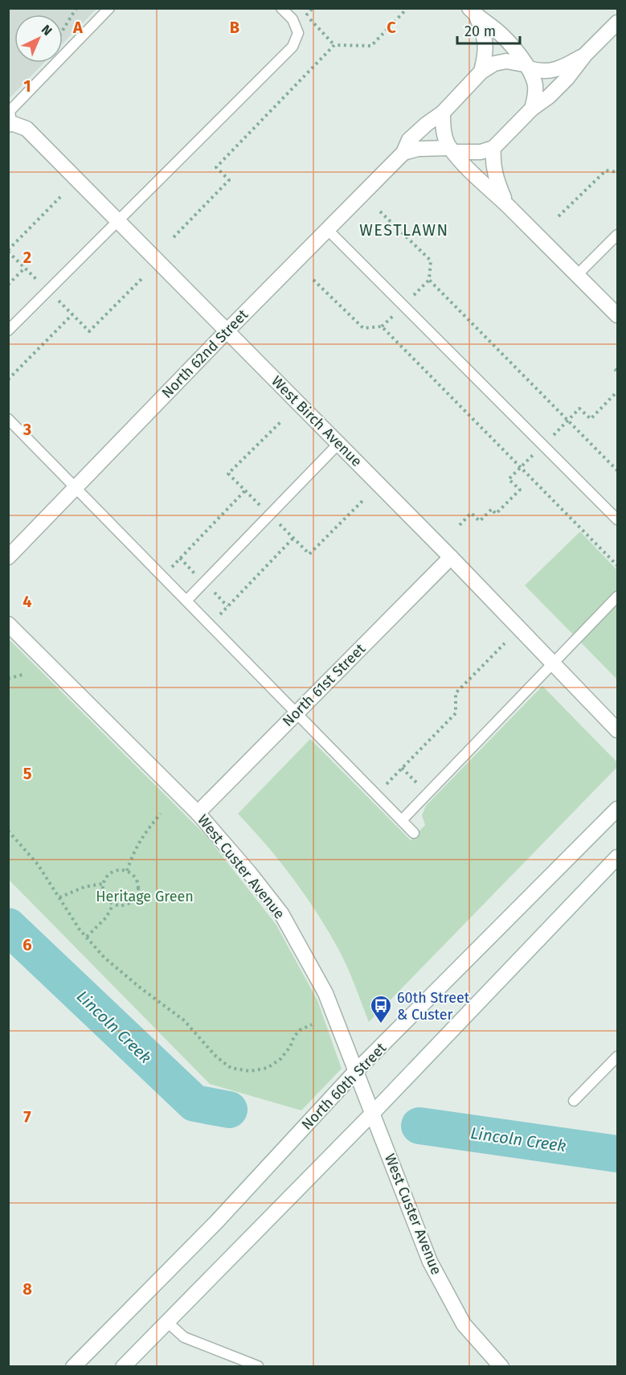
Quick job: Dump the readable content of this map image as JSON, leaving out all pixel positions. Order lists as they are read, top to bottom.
{
  "streets": {
    "street": [
      "North 62nd Street",
      "West Birch Avenue",
      "North 61st Street",
      "West Custer Avenue",
      "North 60th Street"
    ]
  },
  "crossings": [
    ["North 62nd Street", "West Birch Avenue"],
    ["West Birch Avenue", "North 61st Street"],
    ["North 61st Street", "West Custer Avenue"],
    ["West Custer Avenue", "North 60th Street"]
  ],
  "districts": ["WESTLAWN"],
  "water": ["Lincoln Creek"],
  "parks": ["Heritage Green"],
  "places": {
    "bus stop": ["60th Street & Custer"]
  },
  "scale_bar": "20 m",
  "north": "top right",
  "grid": {
    "columns": ["A", "B", "C"],
    "rows": [
      "1",
      "2",
      "3",
      "4",
      "5",
      "6",
      "7",
      "8"
    ]
  }
}
